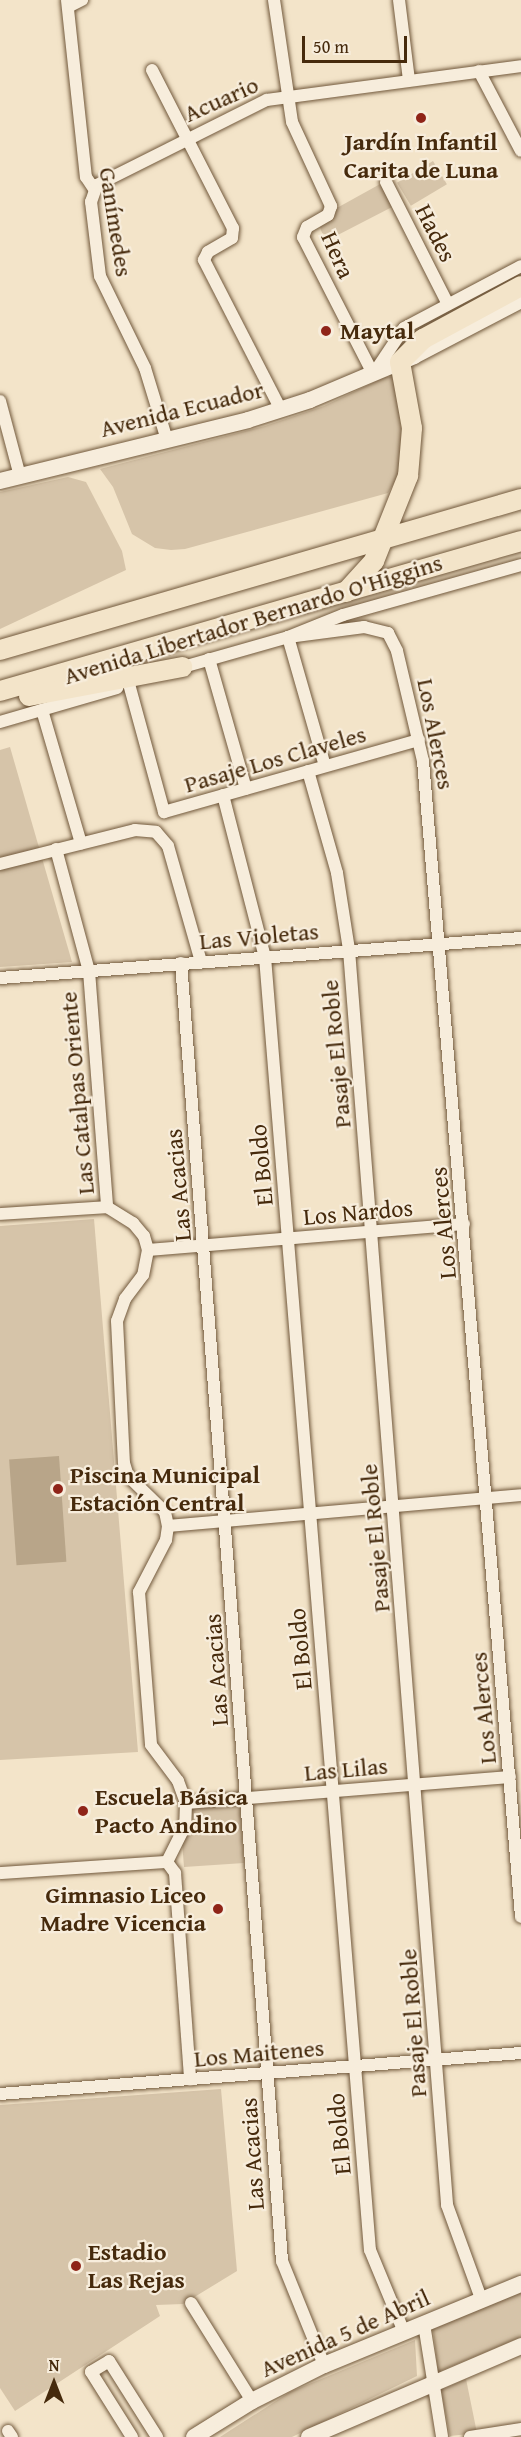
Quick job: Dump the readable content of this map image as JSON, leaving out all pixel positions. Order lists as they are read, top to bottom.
{
  "streets": {
    "main road": ["Avenida Ecuador", "Avenida Libertador Bernardo O'Higgins", "Avenida 5 de Abril"],
    "street": [
      "Acuario",
      "Ganímedes",
      "Hades",
      "Hera",
      "Los Alerces",
      "Pasaje Los Claveles",
      "Las Violetas",
      "Pasaje El Roble",
      "Las Catalpas Oriente",
      "El Boldo",
      "Las Acacias",
      "Los Nardos",
      "Las Lilas",
      "Los Maitenes"
    ]
  },
  "crossings": [
    ["Acuario", "Ganímedes"],
    ["Acuario", "Hera"],
    ["Ganímedes", "Avenida Ecuador"],
    ["Hera", "Avenida Ecuador"],
    ["Avenida Libertador Bernardo O'Higgins", "Los Alerces"],
    ["Los Alerces", "Pasaje Los Claveles"],
    ["Los Alerces", "Las Violetas"],
    ["Los Alerces", "Los Nardos"],
    ["Los Alerces", "Las Lilas"],
    ["Pasaje Los Claveles", "Pasaje El Roble"],
    ["Pasaje Los Claveles", "El Boldo"],
    ["Las Violetas", "Pasaje El Roble"],
    ["Las Violetas", "Las Catalpas Oriente"],
    ["Las Violetas", "El Boldo"],
    ["Las Violetas", "Las Acacias"],
    ["Pasaje El Roble", "Los Nardos"],
    ["Pasaje El Roble", "Las Lilas"],
    ["Pasaje El Roble", "Los Maitenes"],
    ["Pasaje El Roble", "Avenida 5 de Abril"],
    ["Las Catalpas Oriente", "Los Nardos"],
    ["El Boldo", "Los Nardos"],
    ["El Boldo", "Las Lilas"],
    ["El Boldo", "Los Maitenes"],
    ["El Boldo", "Avenida 5 de Abril"],
    ["Las Acacias", "Los Nardos"],
    ["Las Acacias", "Las Lilas"],
    ["Las Acacias", "Los Maitenes"],
    ["Las Acacias", "Avenida 5 de Abril"]
  ],
  "places": [
    "Jardín Infantil Carita de Luna",
    "Maytal",
    "Piscina Municipal Estación Central",
    "Escuela Básica Pacto Andino",
    "Gimnasio Liceo Madre Vicencia",
    "Estadio Las Rejas"
  ],
  "scale_bar": "50 m",
  "north": "top"
}
